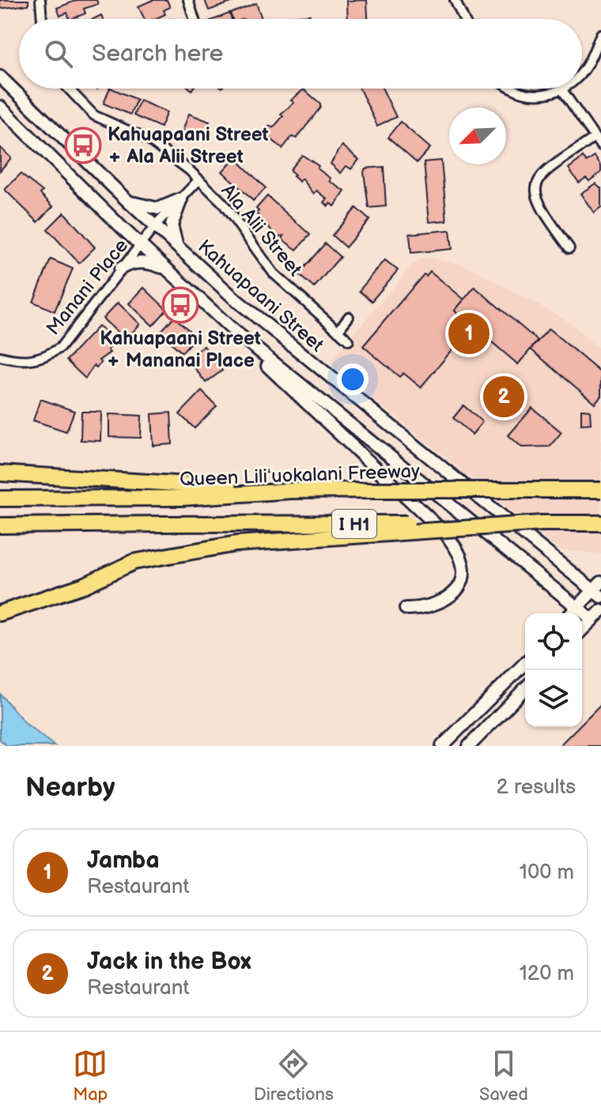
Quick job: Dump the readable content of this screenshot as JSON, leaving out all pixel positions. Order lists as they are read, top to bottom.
{
  "streets": {
    "highway": ["Queen Liliʻuokalani Freeway", "I H1"],
    "main road": ["Kahuapaani Street"],
    "street": ["Ala Alii Street", "Manani Place"]
  },
  "crossings": [
    ["Ala Alii Street", "Manani Place"],
    ["Manani Place", "Kahuapaani Street"]
  ],
  "places": {
    "bus stop": ["Kahuapaani Street + Ala Alii Street", "Kahuapaani Street + Mananai Place"]
  },
  "north": "bottom left",
  "page": {
    "search": "Search here",
    "pins": ["1", "2"],
    "heading": ["Nearby", "2 results"],
    "list": [
      {
        "mark": "1",
        "name": "Jamba",
        "note": "Restaurant",
        "value": "100 m"
      },
      {
        "mark": "2",
        "name": "Jack in the Box",
        "note": "Restaurant",
        "value": "120 m"
      }
    ],
    "nav": ["Map", "Directions", "Saved"]
  }
}
